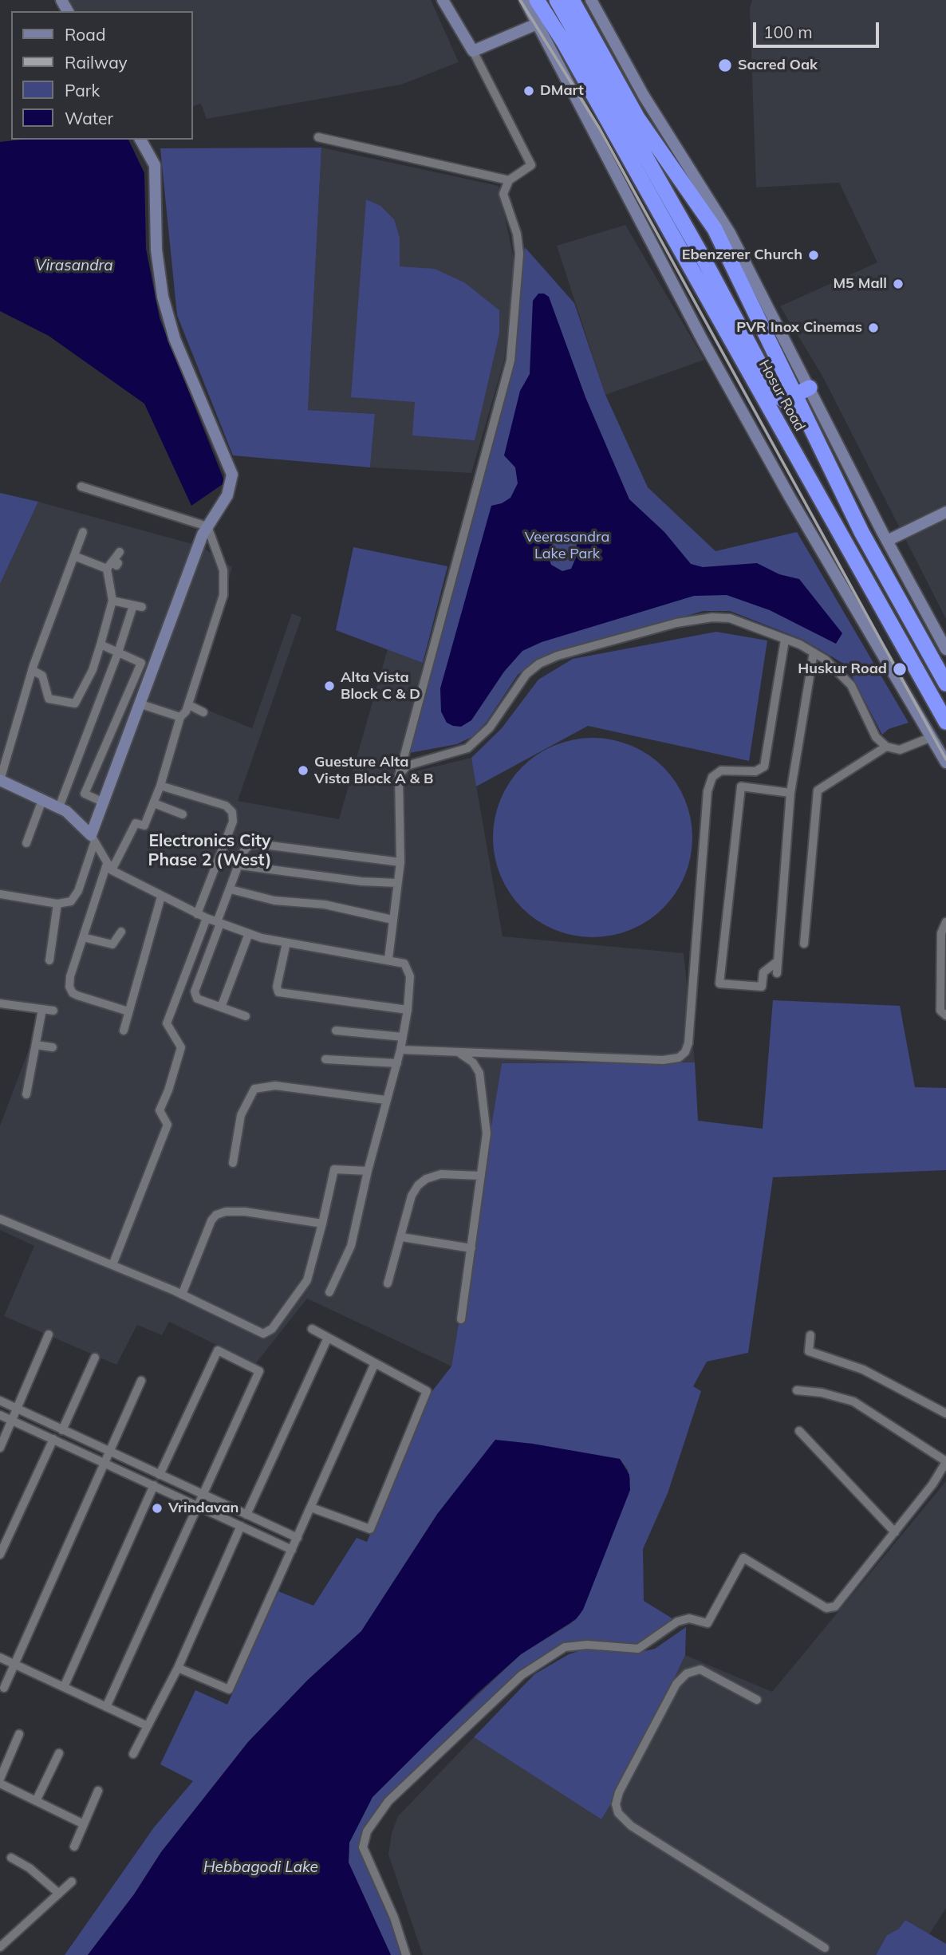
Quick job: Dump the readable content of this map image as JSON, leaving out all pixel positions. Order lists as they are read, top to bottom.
{
  "streets": {
    "highway": ["Hosur Road"]
  },
  "districts": ["Electronics City Phase 2 (West)"],
  "water": ["Virasandra", "Hebbagodi Lake"],
  "parks": ["Veerasandra Lake Park"],
  "places": [
    "Sacred Oak",
    "DMart",
    "Ebenzerer Church",
    "M5 Mall",
    "PVR Inox Cinemas",
    "Huskur Road",
    "Alta Vista Block C & D",
    "Guesture Alta Vista Block A & B",
    "Vrindavan"
  ],
  "legend": [
    "Road",
    "Railway",
    "Park",
    "Water"
  ],
  "scale_bar": "100 m"
}
